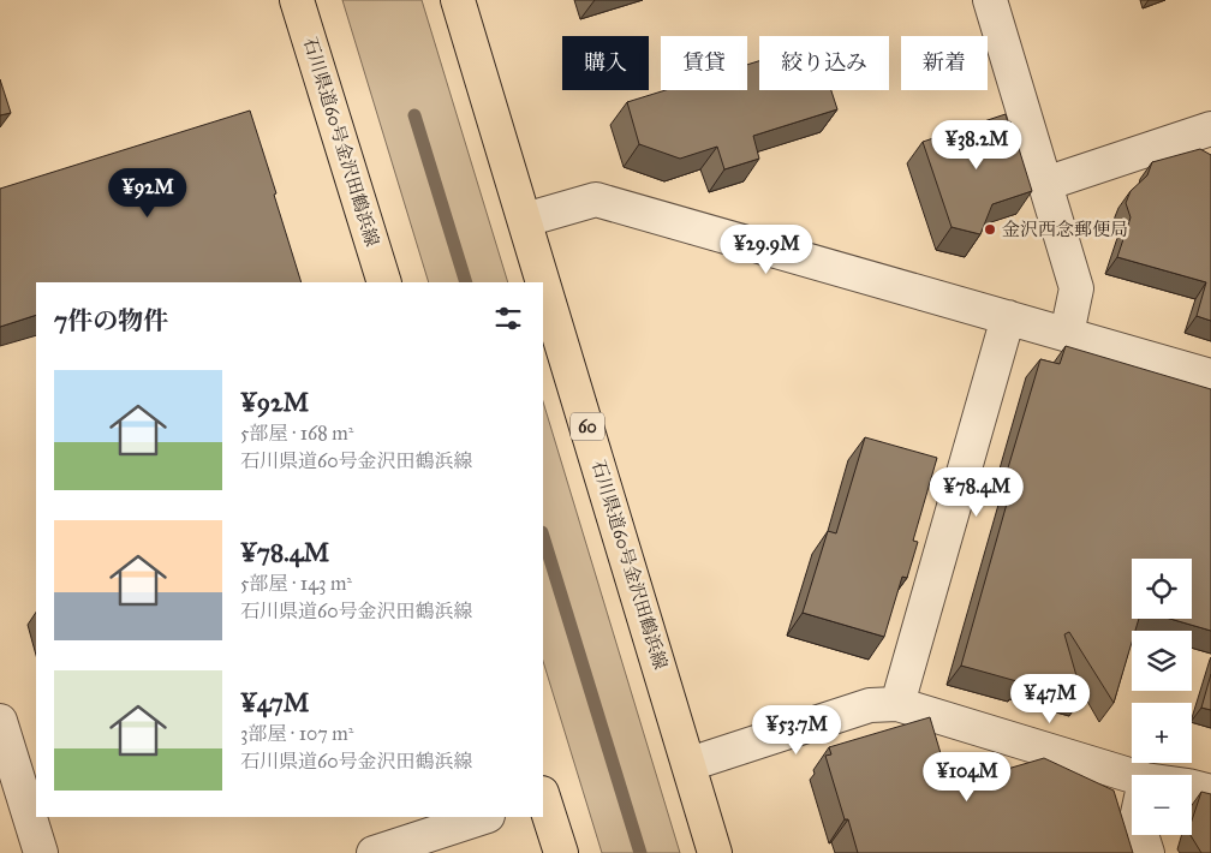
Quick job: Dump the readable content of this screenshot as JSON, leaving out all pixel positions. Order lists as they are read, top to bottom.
{
  "streets": {
    "main road": ["石川県道60号金沢田鶴浜線", "60"]
  },
  "places": ["金沢西念郵便局"],
  "page": {
    "chip": [
      "購入",
      "賃貸",
      "絞り込み",
      "新着"
    ],
    "price": [
      "¥38.2M",
      "¥92M",
      "¥29.9M",
      "¥78.4M",
      "¥47M",
      "¥53.7M",
      "¥104M"
    ],
    "heading": "7件の物件",
    "list": [
      {
        "name": "¥92M",
        "note": "5部屋 · 168 m² · 石川県道60号金沢田鶴浜線"
      },
      {
        "name": "¥78.4M",
        "note": "5部屋 · 143 m² · 石川県道60号金沢田鶴浜線"
      },
      {
        "name": "¥47M",
        "note": "3部屋 · 107 m² · 石川県道60号金沢田鶴浜線"
      }
    ],
    "map_buttons": ["+", "−"]
  }
}
